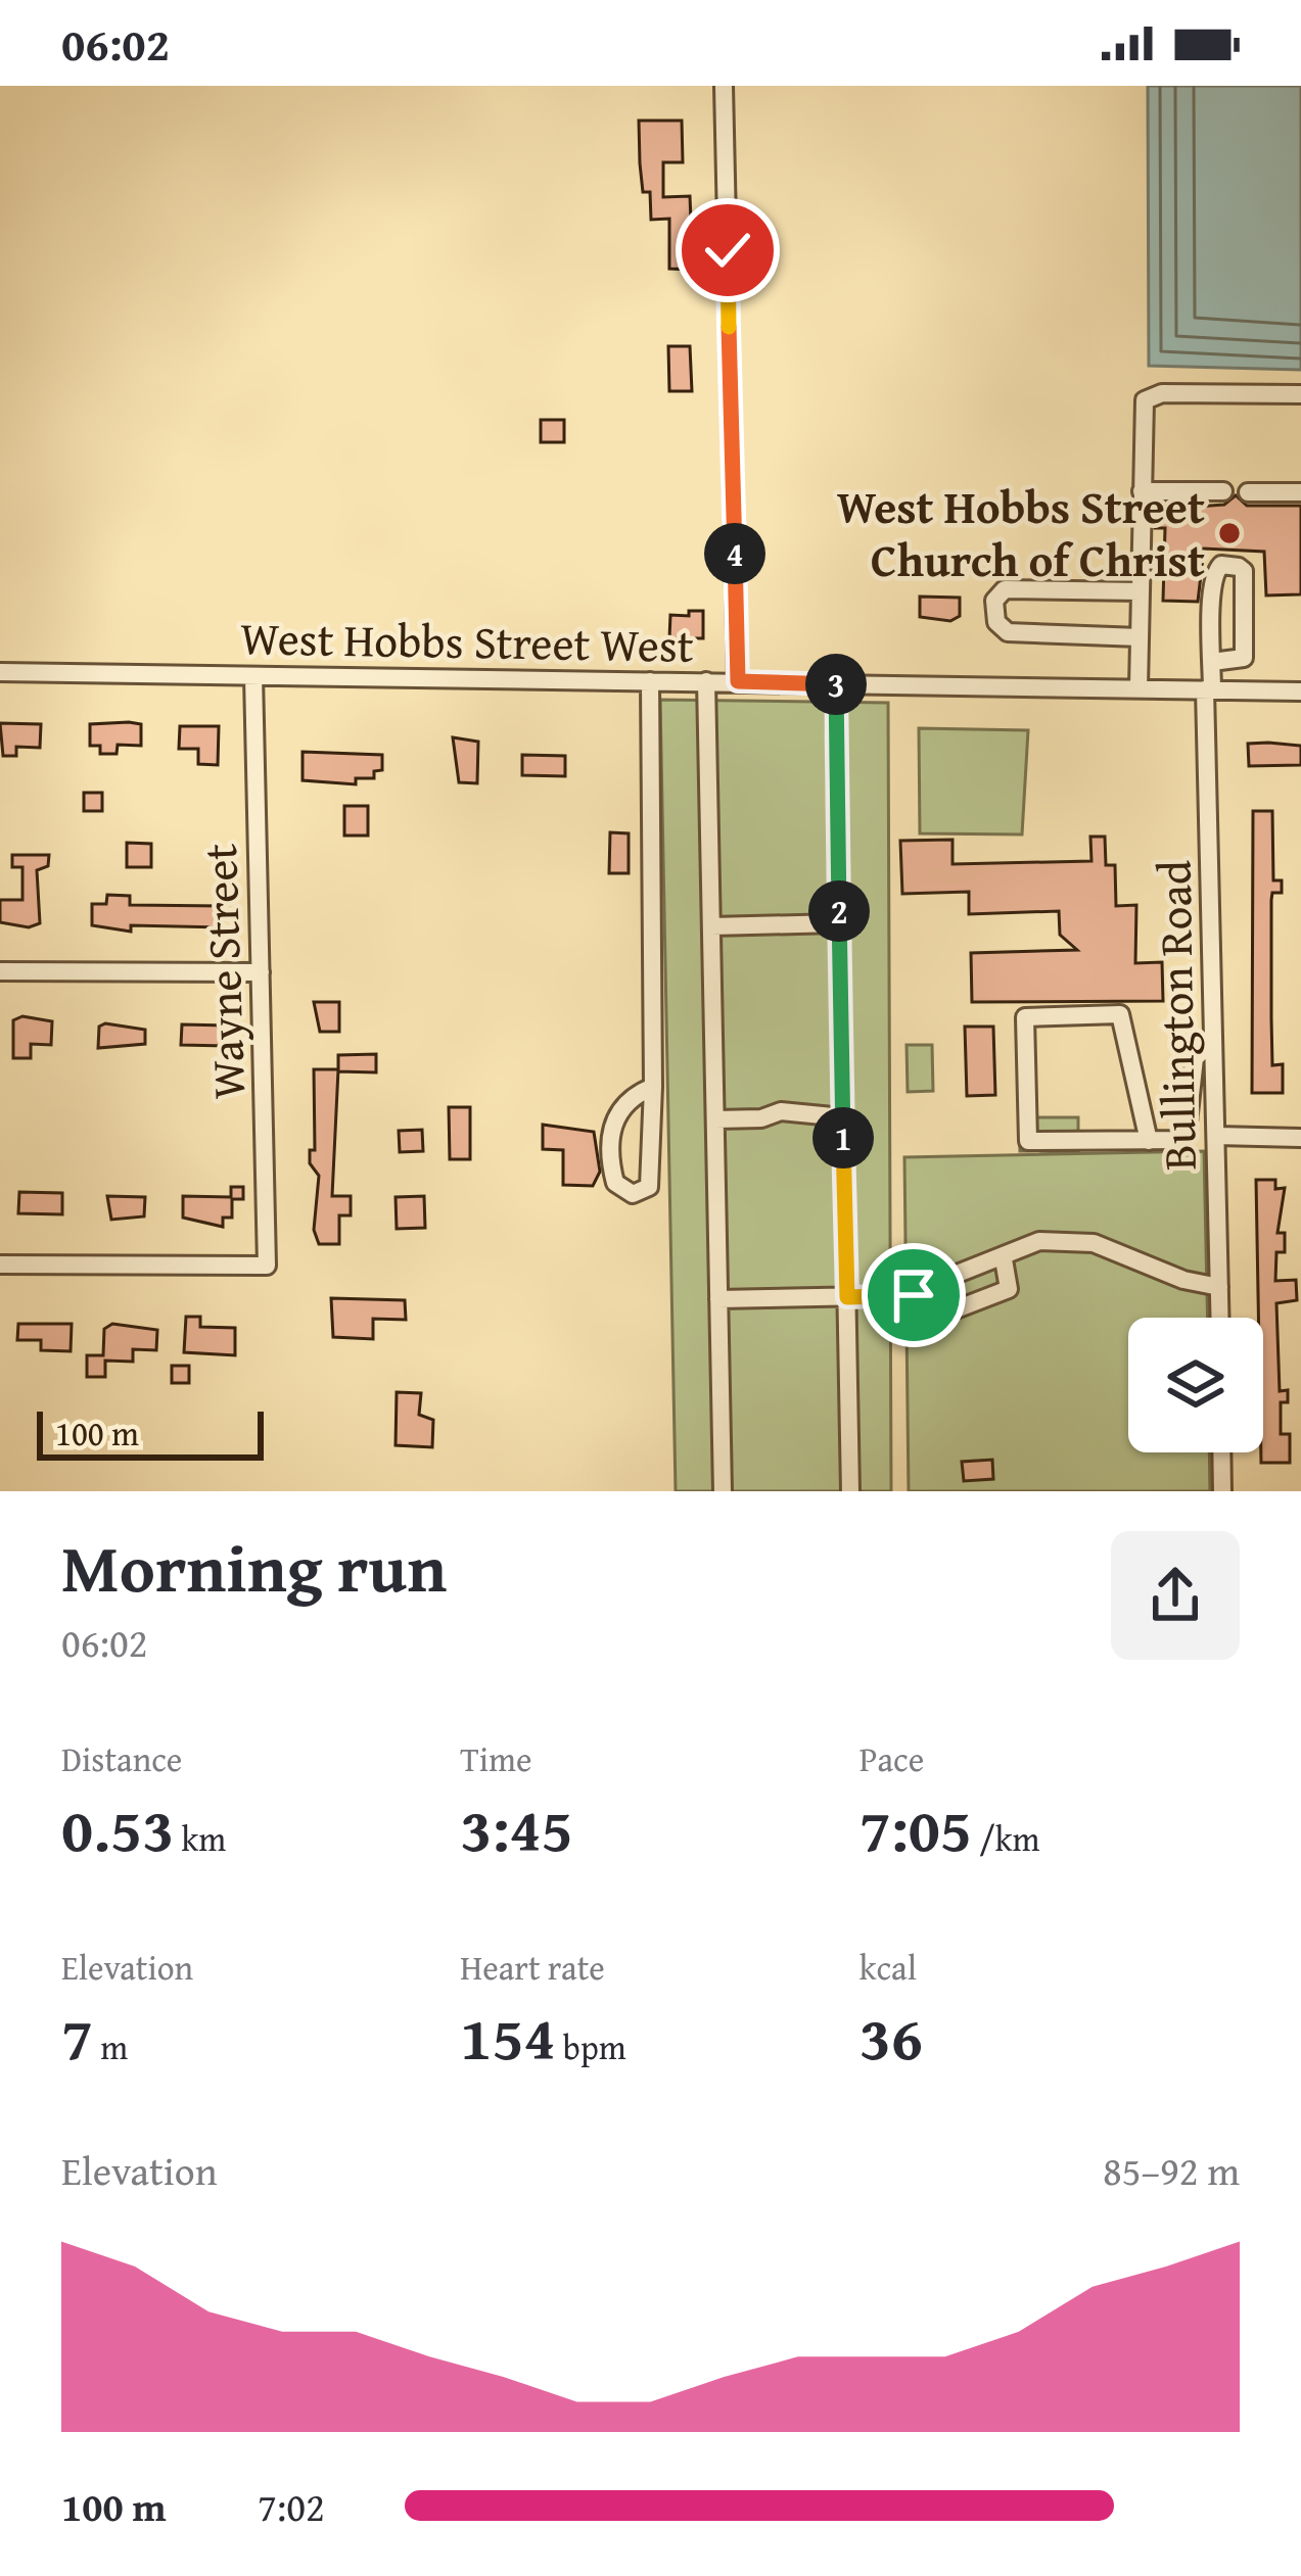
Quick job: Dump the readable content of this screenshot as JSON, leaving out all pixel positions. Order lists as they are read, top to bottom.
{
  "streets": {
    "street": ["West Hobbs Street West", "Wayne Street", "Bullington Road"]
  },
  "crossings": [
    ["West Hobbs Street West", "Wayne Street"],
    ["West Hobbs Street West", "Bullington Road"]
  ],
  "places": ["West Hobbs Street Church of Christ"],
  "scale_bar": "100 m",
  "page": {
    "status": "06:02",
    "pins": [
      "4",
      "3",
      "2",
      "1"
    ],
    "scale": "100 m",
    "heading": ["Morning run", "06:02"],
    "stats": [
      ["Distance", "0.53 km"],
      ["Time", "3:45"],
      ["Pace", "7:05 /km"],
      ["Elevation", "7 m"],
      ["Heart rate", "154 bpm"],
      ["kcal", "36"]
    ],
    "chart": ["Elevation", "85–92 m"],
    "list": [
      {
        "name": "100 m",
        "note": "7:02"
      }
    ]
  }
}
